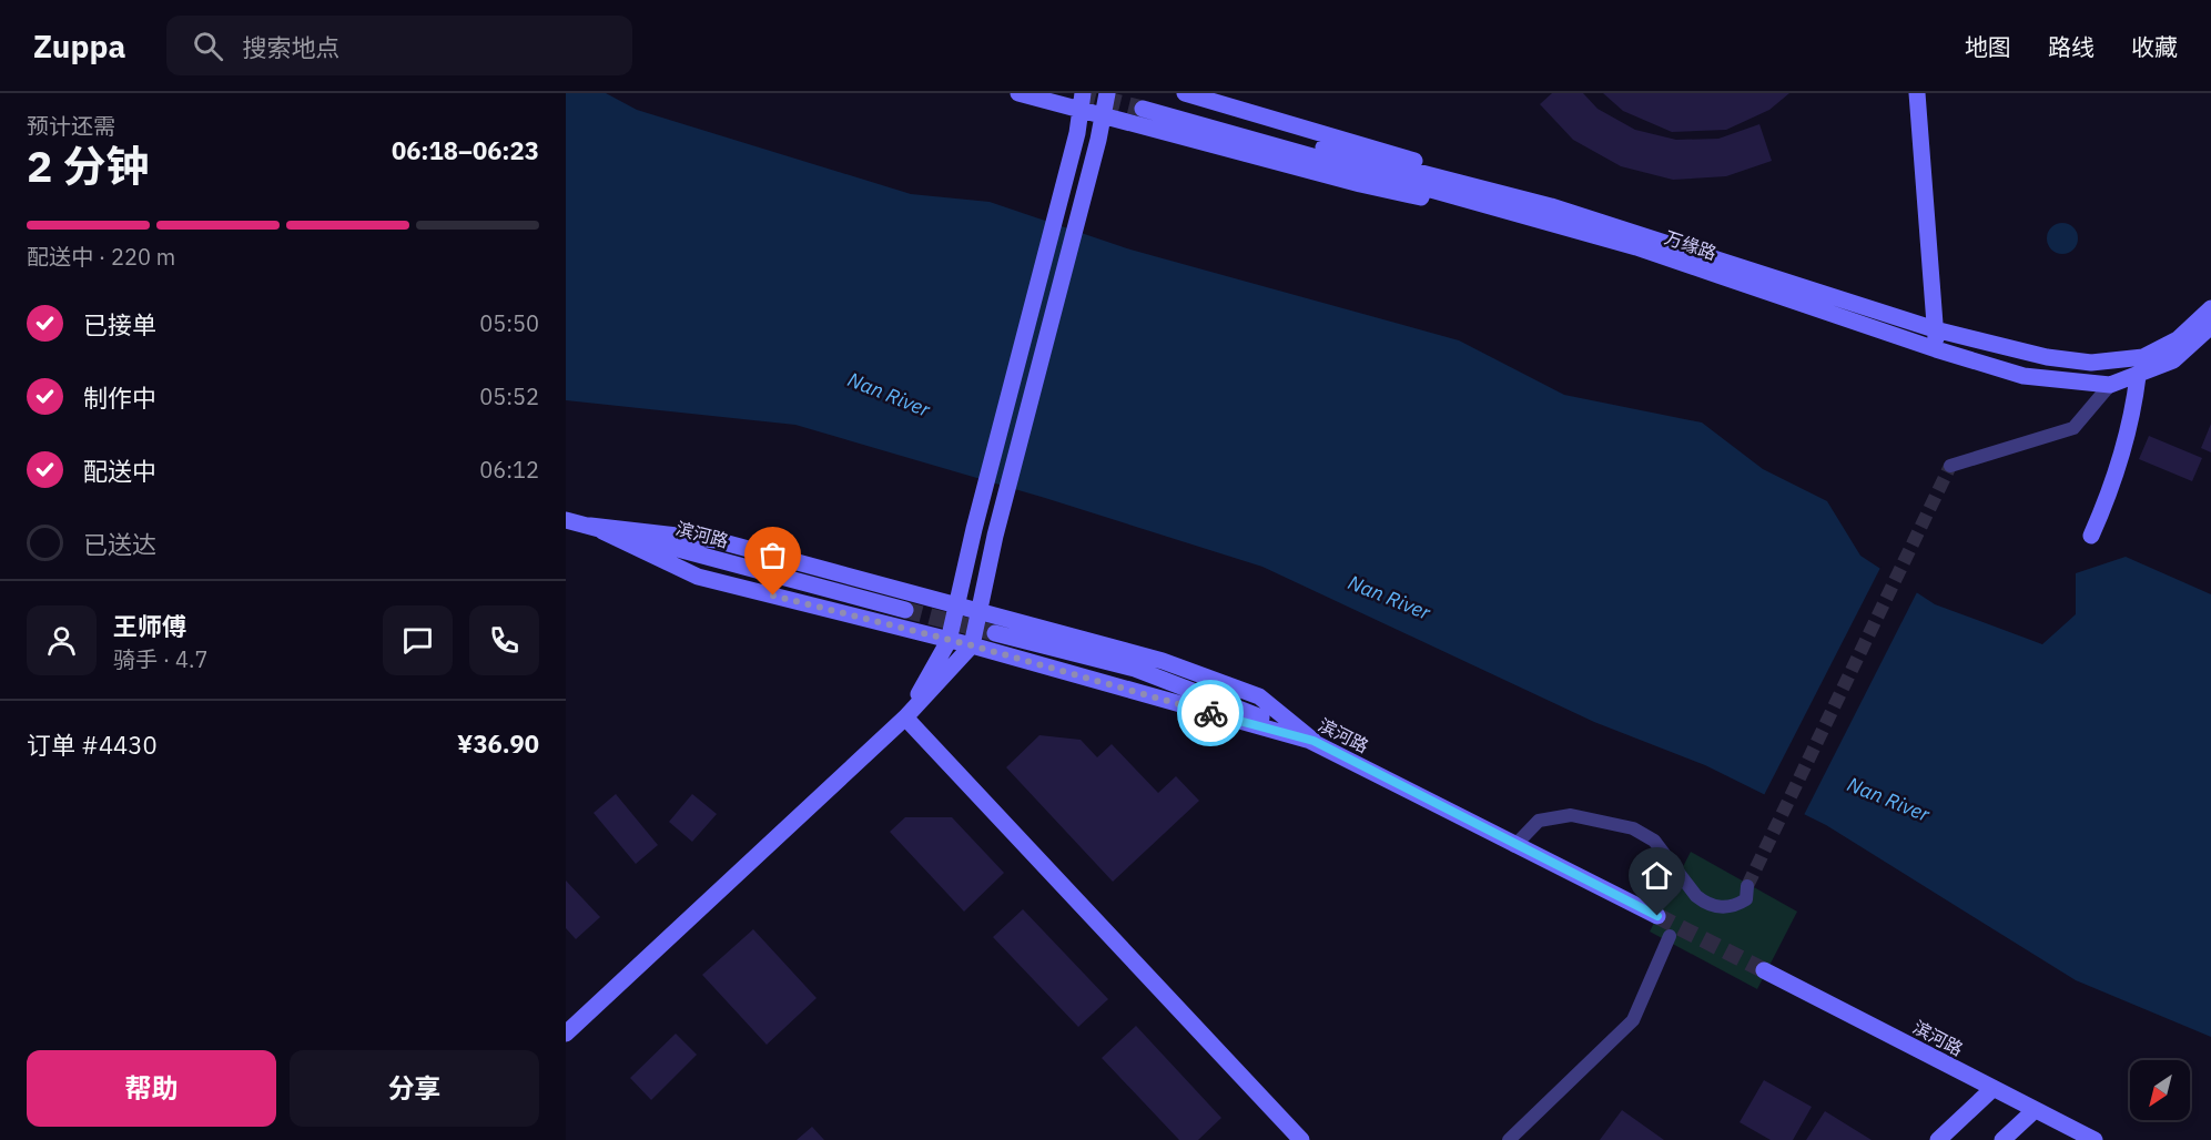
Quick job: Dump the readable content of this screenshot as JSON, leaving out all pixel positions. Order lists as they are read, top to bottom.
{
  "streets": {
    "main road": ["万缘路", "滨河路"]
  },
  "water": ["Nan River"],
  "north": "bottom left",
  "page": {
    "header": "Zuppa",
    "search": "搜索地点",
    "nav": ["地图", "路线", "收藏"],
    "heading": ["2 分钟", "预计还需", "06:18–06:23"],
    "panel": [
      "王师傅",
      "骑手 · 4.7",
      "订单 #4430",
      "¥36.90"
    ],
    "bar": "配送中 · 220 m",
    "list": [
      ["已接单", "05:50"],
      ["制作中", "05:52"],
      ["配送中", "06:12"],
      "已送达"
    ],
    "buttons": ["帮助", "分享"]
  }
}
